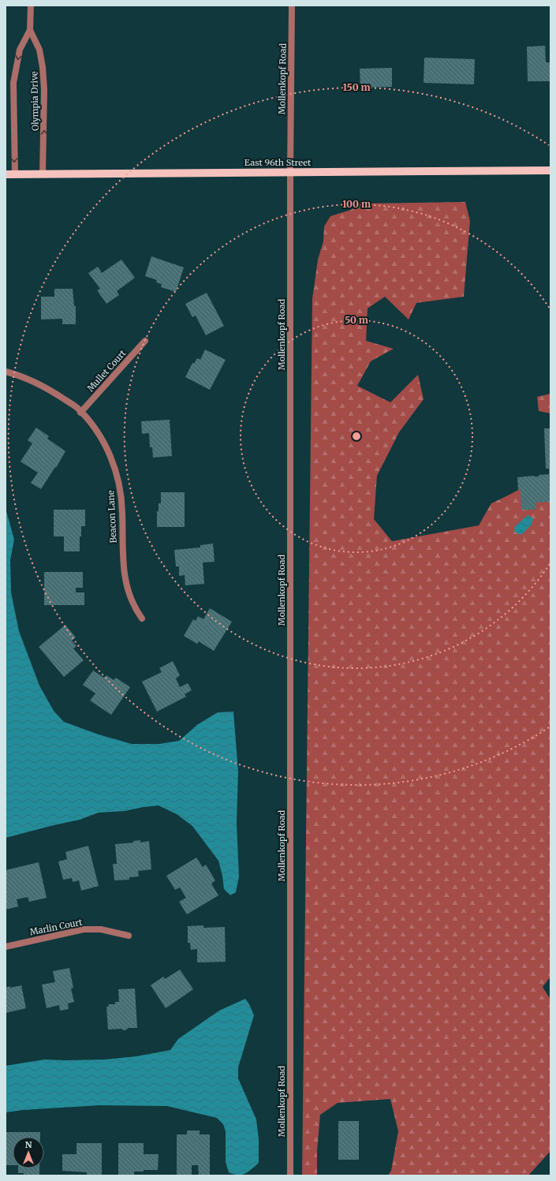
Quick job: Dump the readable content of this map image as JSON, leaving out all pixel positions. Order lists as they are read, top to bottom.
{
  "streets": {
    "main road": ["East 96th Street"],
    "street": [
      "Mollenkopf Road",
      "Olympia Drive",
      "Mullet Court",
      "Beacon Lane",
      "Marlin Court"
    ]
  },
  "crossings": [
    ["Mollenkopf Road", "East 96th Street"],
    ["Olympia Drive", "East 96th Street"],
    ["Mullet Court", "Beacon Lane"]
  ],
  "north": "top",
  "rings": ["150 m", "100 m", "50 m"]
}
